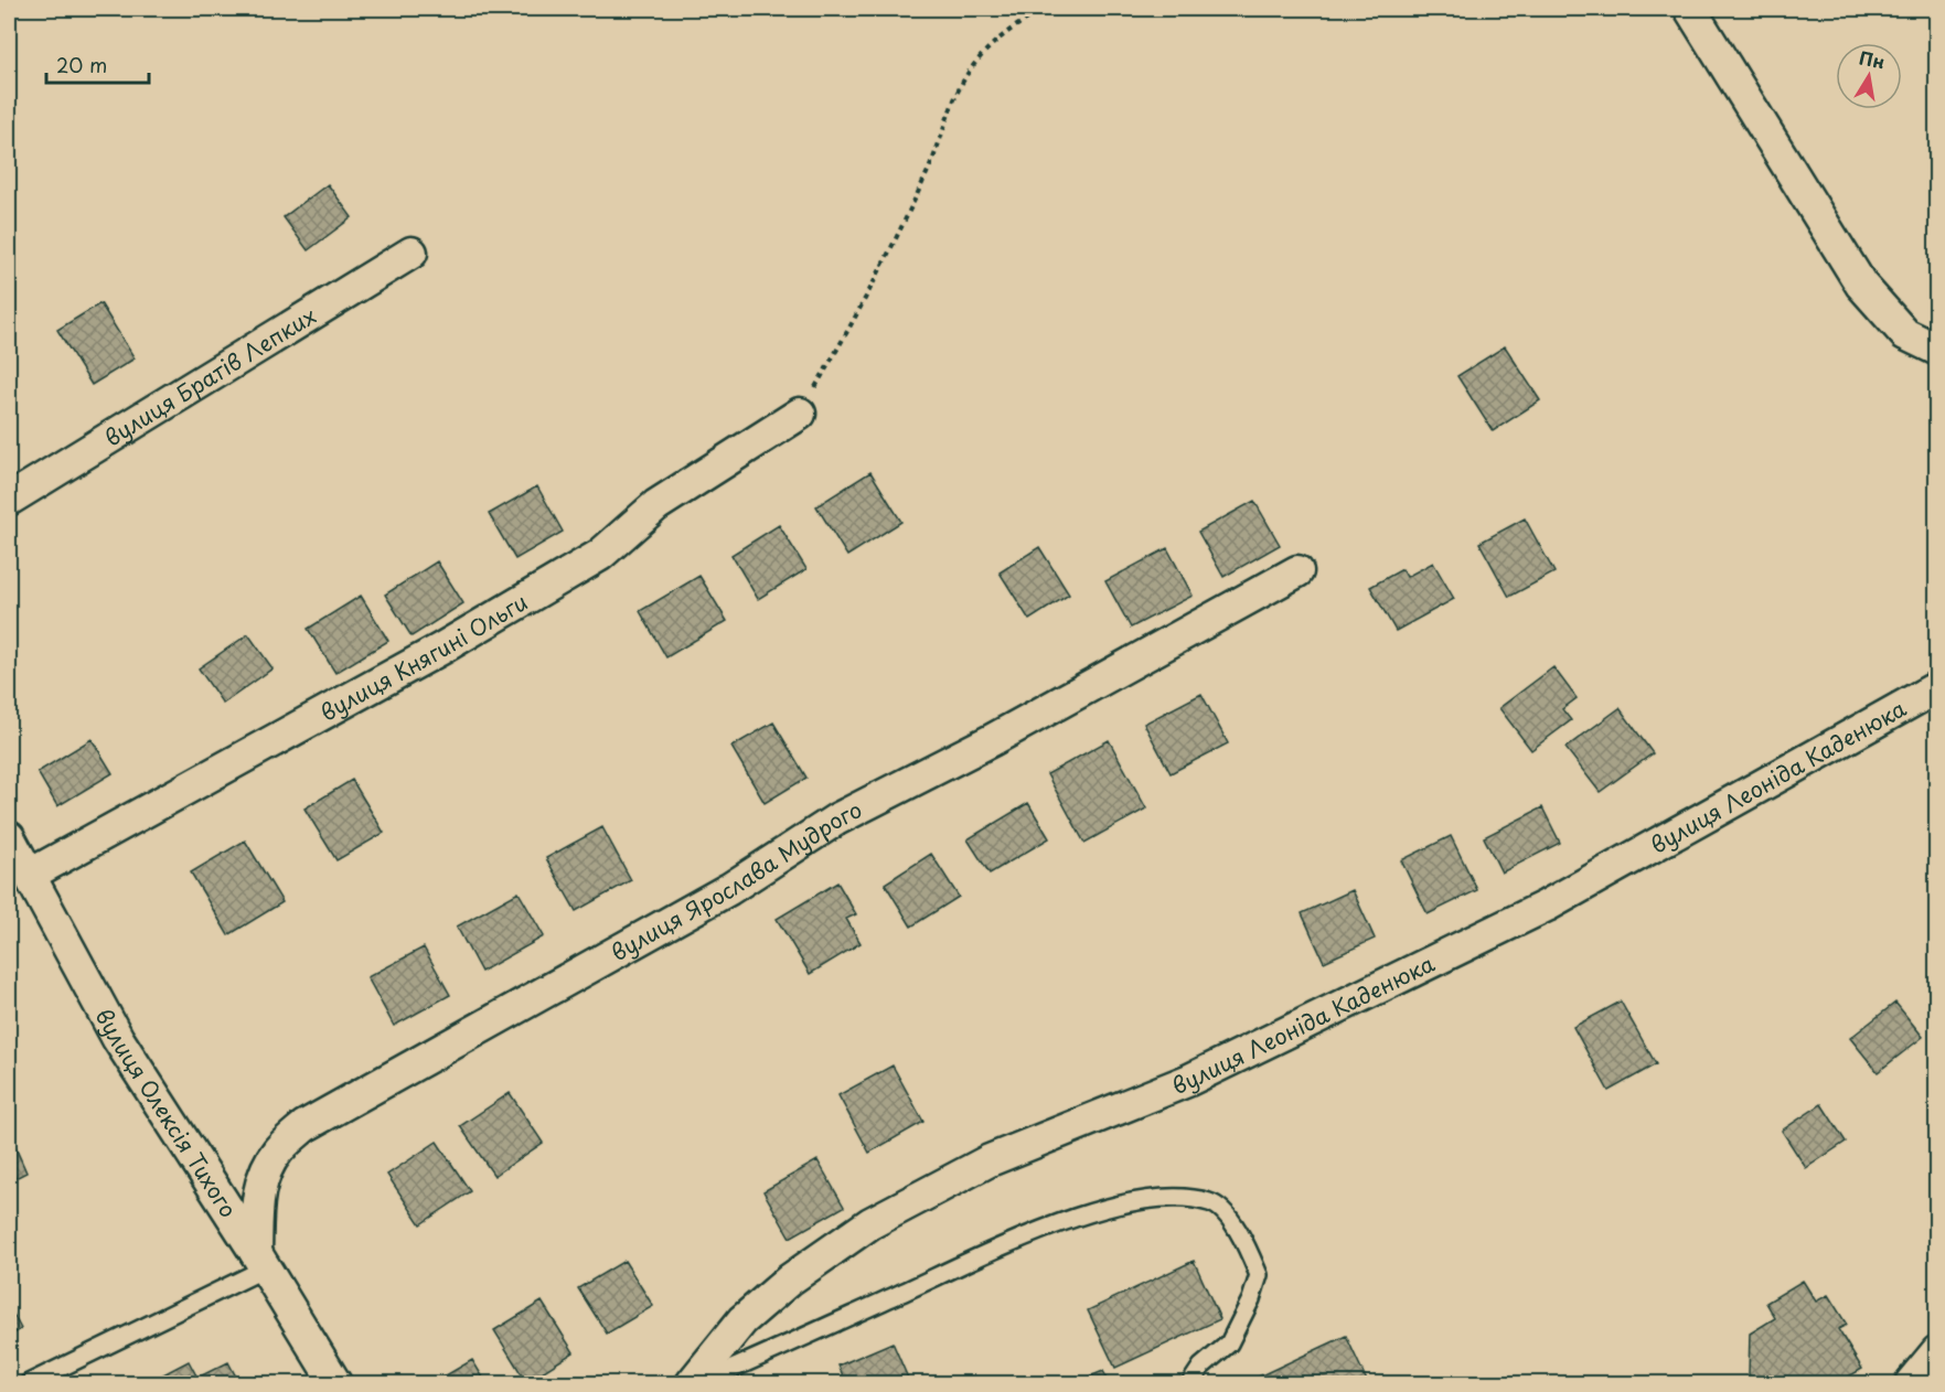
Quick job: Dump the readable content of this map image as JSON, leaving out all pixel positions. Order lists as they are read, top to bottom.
{
  "streets": {
    "street": [
      "вулиця Братів Лепких",
      "вулиця Княгині Ольги",
      "вулиця Леоніда Каденюка",
      "вулиця Ярослава Мудрого",
      "вулиця Олексія Тихого"
    ]
  },
  "crossings": [
    ["вулиця Княгині Ольги", "вулиця Олексія Тихого"],
    ["вулиця Ярослава Мудрого", "вулиця Олексія Тихого"]
  ],
  "scale_bar": "20 m",
  "north": "top"
}
